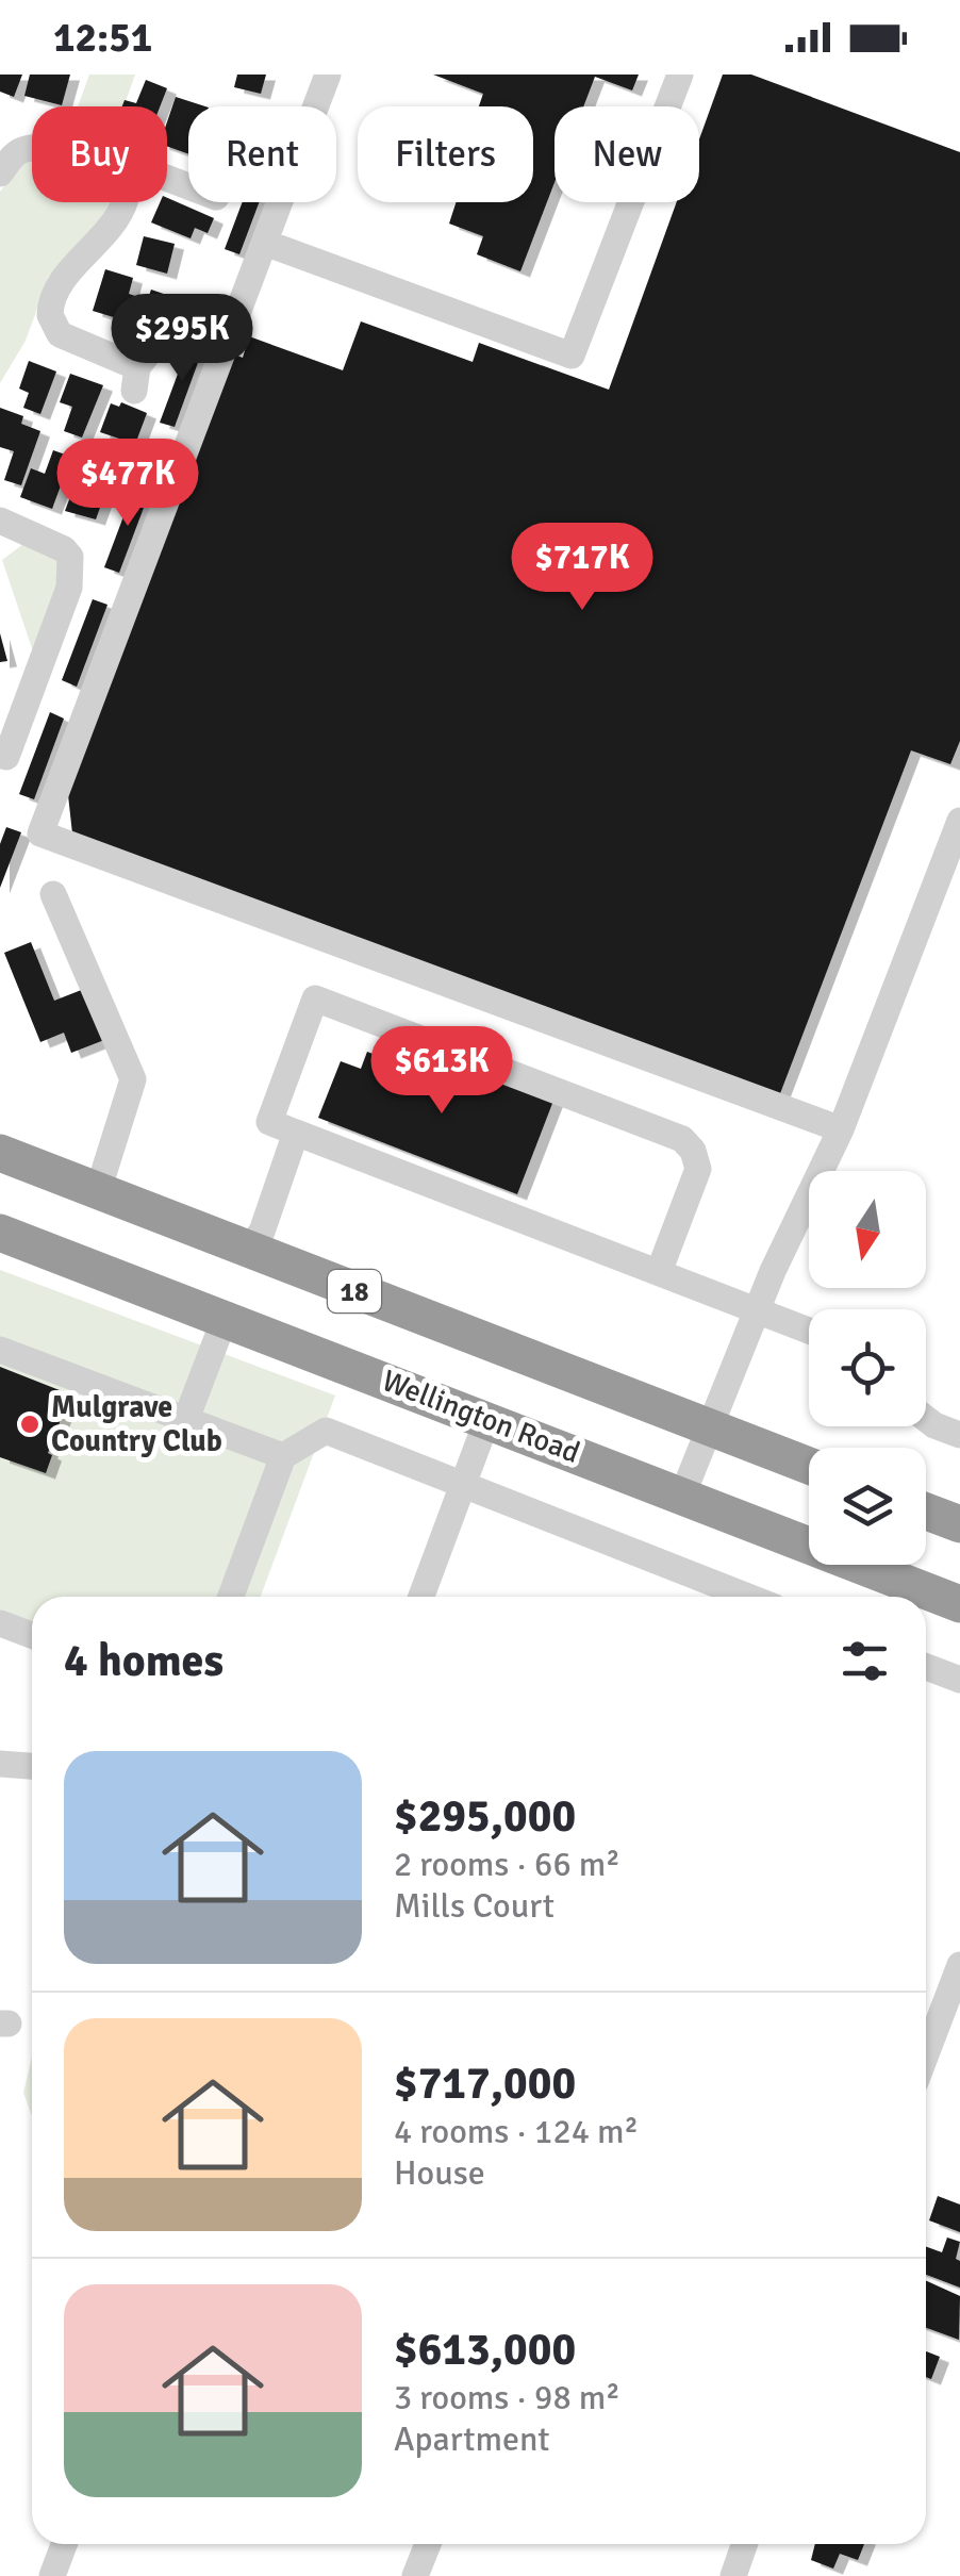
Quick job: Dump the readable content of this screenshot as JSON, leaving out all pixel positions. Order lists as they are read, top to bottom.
{
  "streets": {
    "highway": ["18", "Wellington Road"]
  },
  "places": ["Mulgrave Country Club"],
  "north": "bottom",
  "page": {
    "status": "12:51",
    "chip": [
      "Buy",
      "Rent",
      "Filters",
      "New"
    ],
    "price": [
      "$295K",
      "$477K",
      "$717K",
      "$613K"
    ],
    "heading": "4 homes",
    "list": [
      {
        "name": "$295,000",
        "note": "2 rooms · 66 m² · Mills Court"
      },
      {
        "name": "$717,000",
        "note": "4 rooms · 124 m² · House"
      },
      {
        "name": "$613,000",
        "note": "3 rooms · 98 m² · Apartment"
      }
    ]
  }
}
